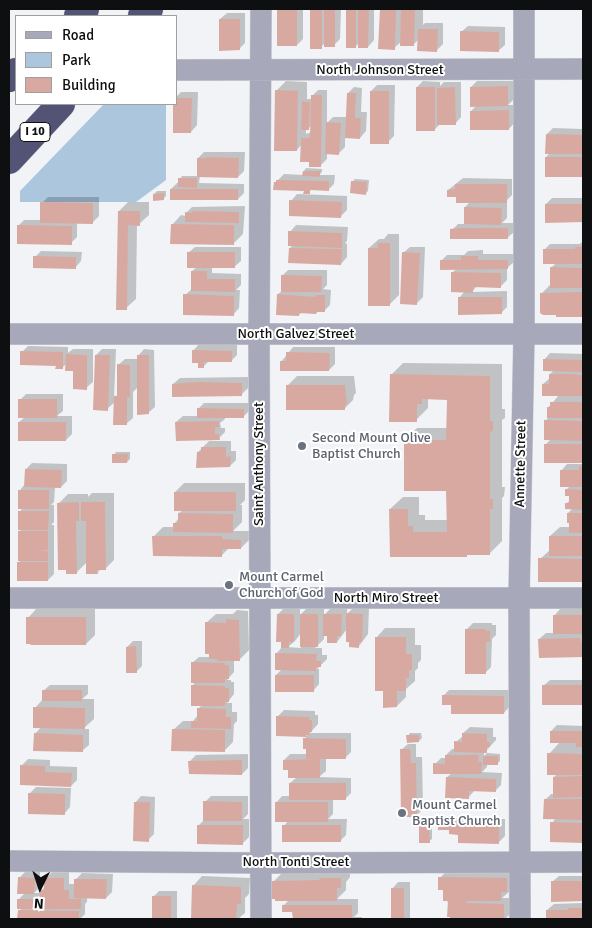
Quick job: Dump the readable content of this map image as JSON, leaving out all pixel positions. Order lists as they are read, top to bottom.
{
  "streets": {
    "highway": ["I 10"],
    "street": [
      "North Johnson Street",
      "North Galvez Street",
      "Saint Anthony Street",
      "Annette Street",
      "North Miro Street",
      "North Tonti Street"
    ]
  },
  "crossings": [
    ["North Johnson Street", "Saint Anthony Street"],
    ["North Johnson Street", "Annette Street"],
    ["North Galvez Street", "Saint Anthony Street"],
    ["North Galvez Street", "Annette Street"],
    ["Saint Anthony Street", "North Miro Street"],
    ["Saint Anthony Street", "North Tonti Street"],
    ["Annette Street", "North Miro Street"],
    ["Annette Street", "North Tonti Street"]
  ],
  "places": ["Second Mount Olive Baptist Church", "Mount Carmel Church of God", "Mount Carmel Baptist Church"],
  "legend": ["Road", "Park", "Building"],
  "north": "bottom"
}
